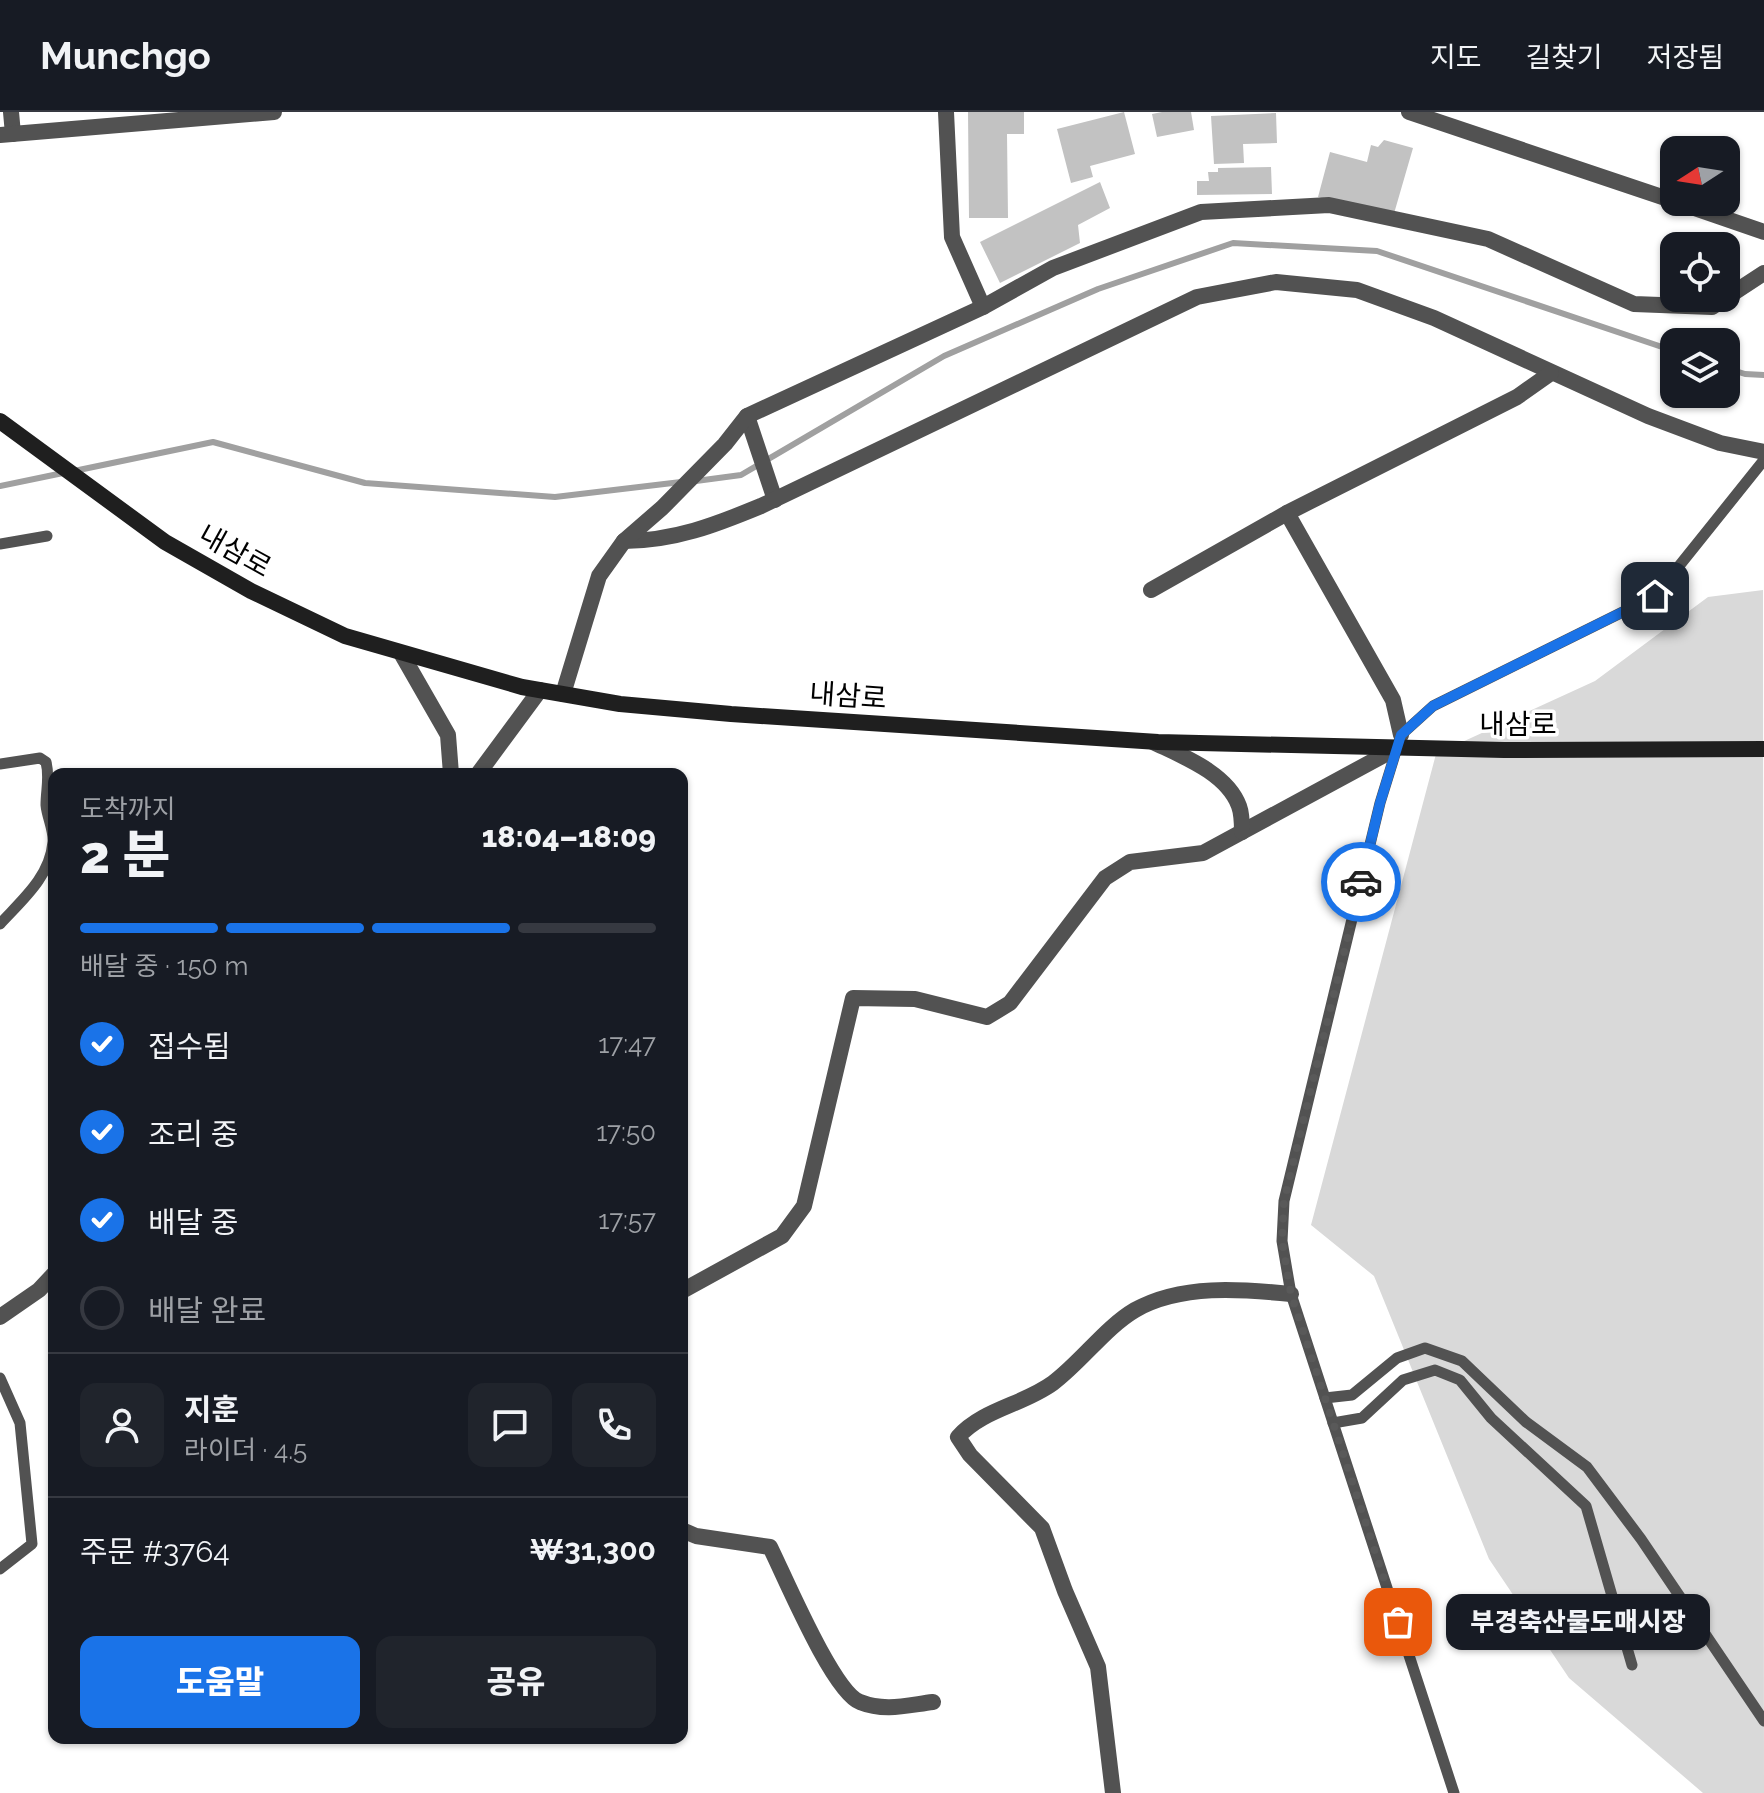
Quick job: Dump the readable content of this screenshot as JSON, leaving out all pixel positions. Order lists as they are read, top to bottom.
{
  "streets": {
    "main road": ["내삼로"]
  },
  "places": ["부경축산물도매시장"],
  "north": "left",
  "page": {
    "header": "Munchgo",
    "nav": ["지도", "길찾기", "저장됨"],
    "heading": ["2 분", "도착까지", "18:04–18:09"],
    "panel": [
      "지훈",
      "라이더 · 4.5",
      "주문 #3764",
      "₩31,300"
    ],
    "bar": "배달 중 · 150 m",
    "list": [
      ["접수됨", "17:47"],
      ["조리 중", "17:50"],
      ["배달 중", "17:57"],
      "배달 완료"
    ],
    "bubble": "부경축산물도매시장",
    "buttons": ["도움말", "공유"]
  }
}
